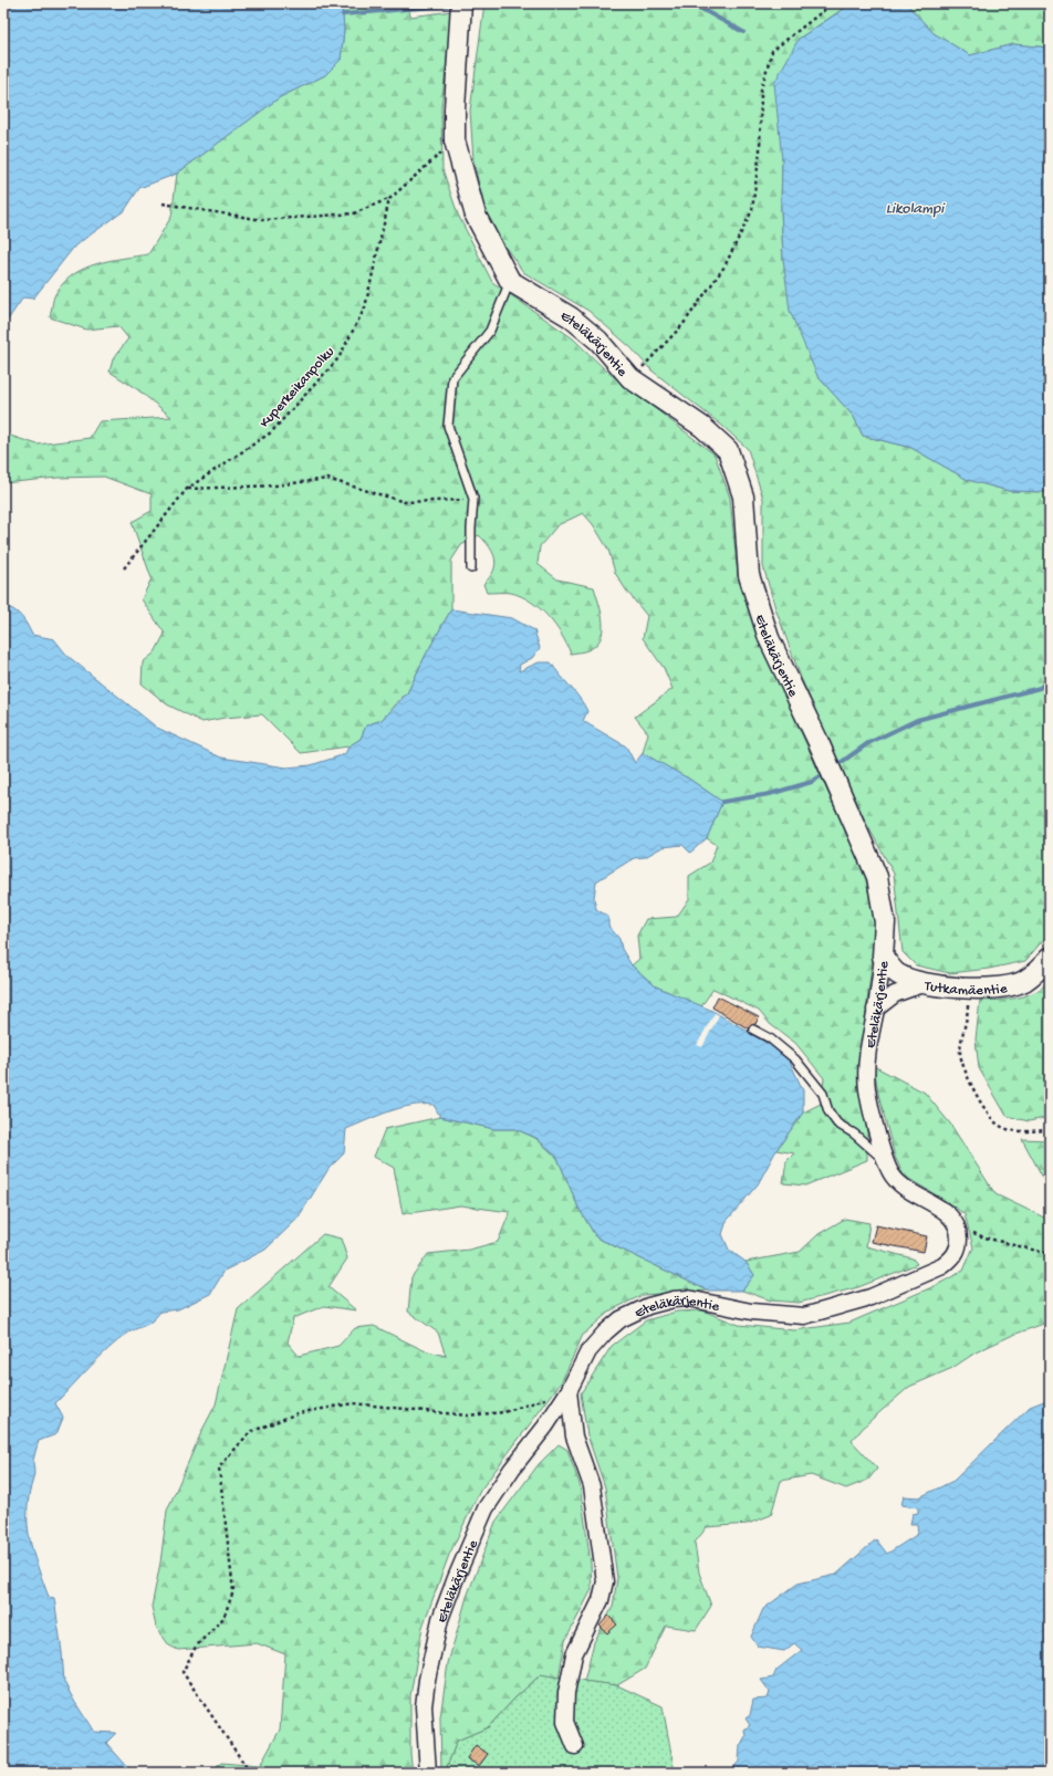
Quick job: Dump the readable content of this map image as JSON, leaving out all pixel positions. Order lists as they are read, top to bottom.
{
  "streets": {
    "street": ["Eteläkärjentie", "Tutkamäentie"],
    "path": ["Kuperkeikanpolku"]
  },
  "crossings": [
    ["Eteläkärjentie", "Tutkamäentie"]
  ],
  "water": ["Likolampi"]
}
